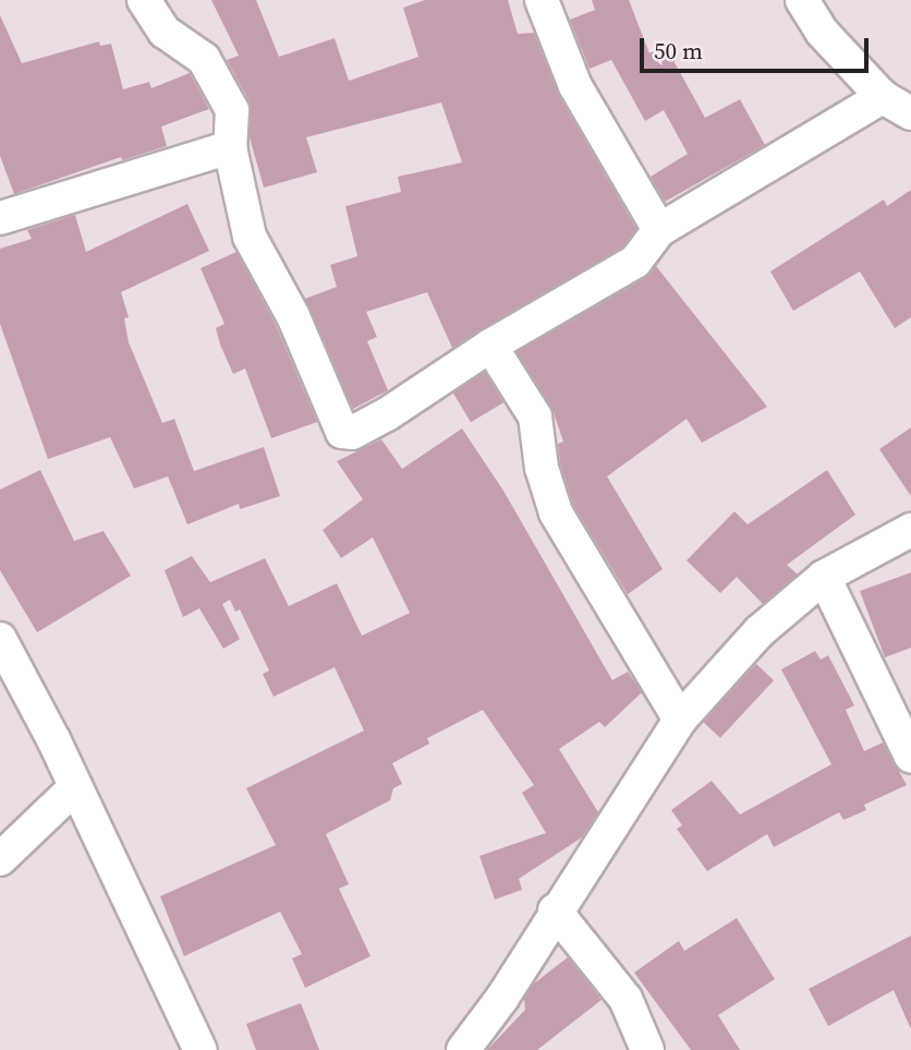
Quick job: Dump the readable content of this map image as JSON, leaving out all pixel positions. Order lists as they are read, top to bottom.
{
  "scale_bar": "50 m"
}
